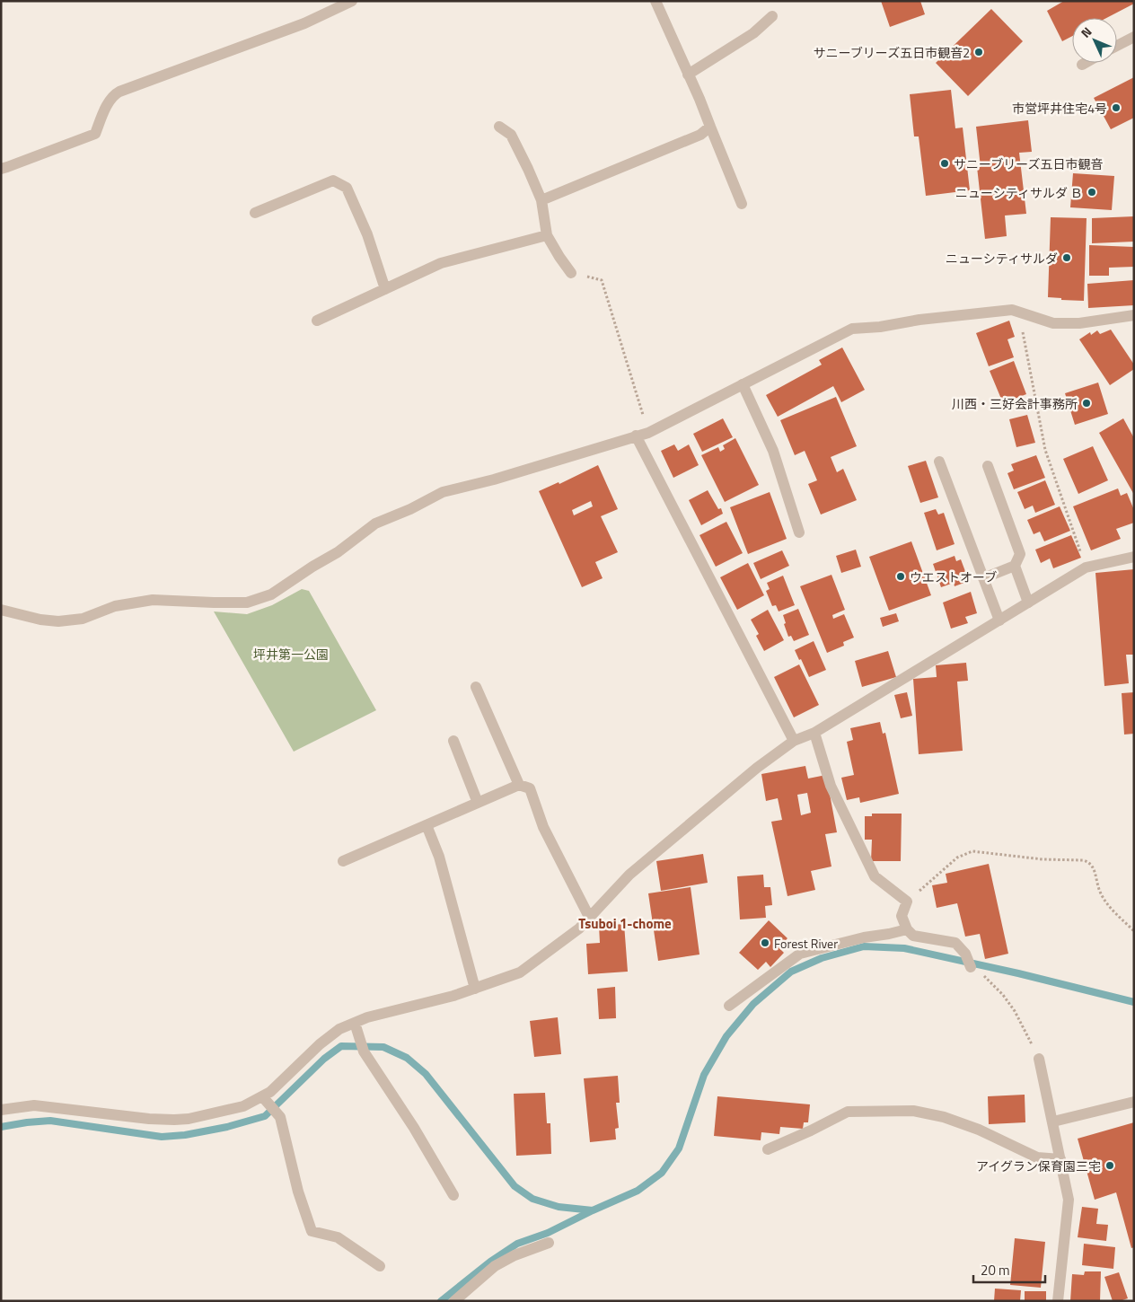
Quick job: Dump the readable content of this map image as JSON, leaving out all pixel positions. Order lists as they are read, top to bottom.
{
  "districts": ["Tsuboi 1-chome"],
  "parks": ["坪井第一公園"],
  "places": [
    "サニーブリーズ五日市観音2",
    "市営坪井住宅4号",
    "サニーブリーズ五日市観音",
    "ニューシティサルダ Ｂ",
    "ニューシティサルダ",
    "川西・三好会計事務所",
    "ウエストオーブ",
    "Forest River",
    "アイグラン保育園三宅"
  ],
  "scale_bar": "20 m",
  "north": "top left"
}
